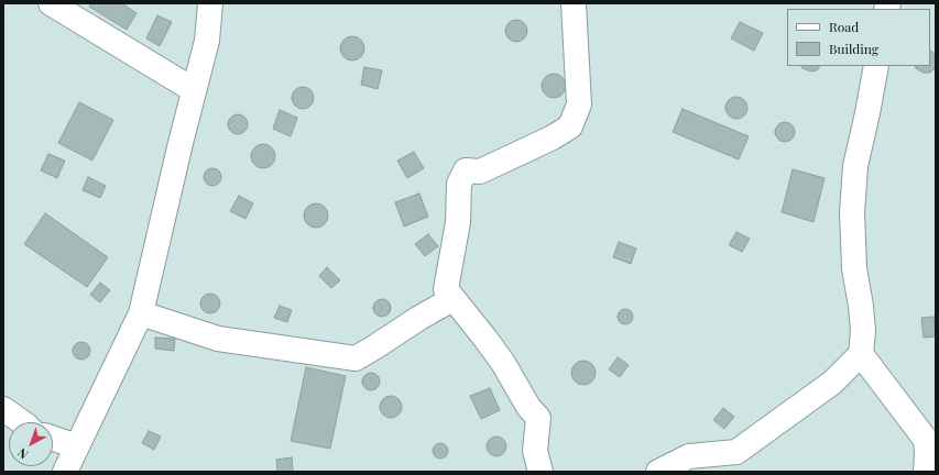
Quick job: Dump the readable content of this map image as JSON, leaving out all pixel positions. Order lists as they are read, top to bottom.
{
  "legend": ["Road", "Building"],
  "north": "bottom left"
}
